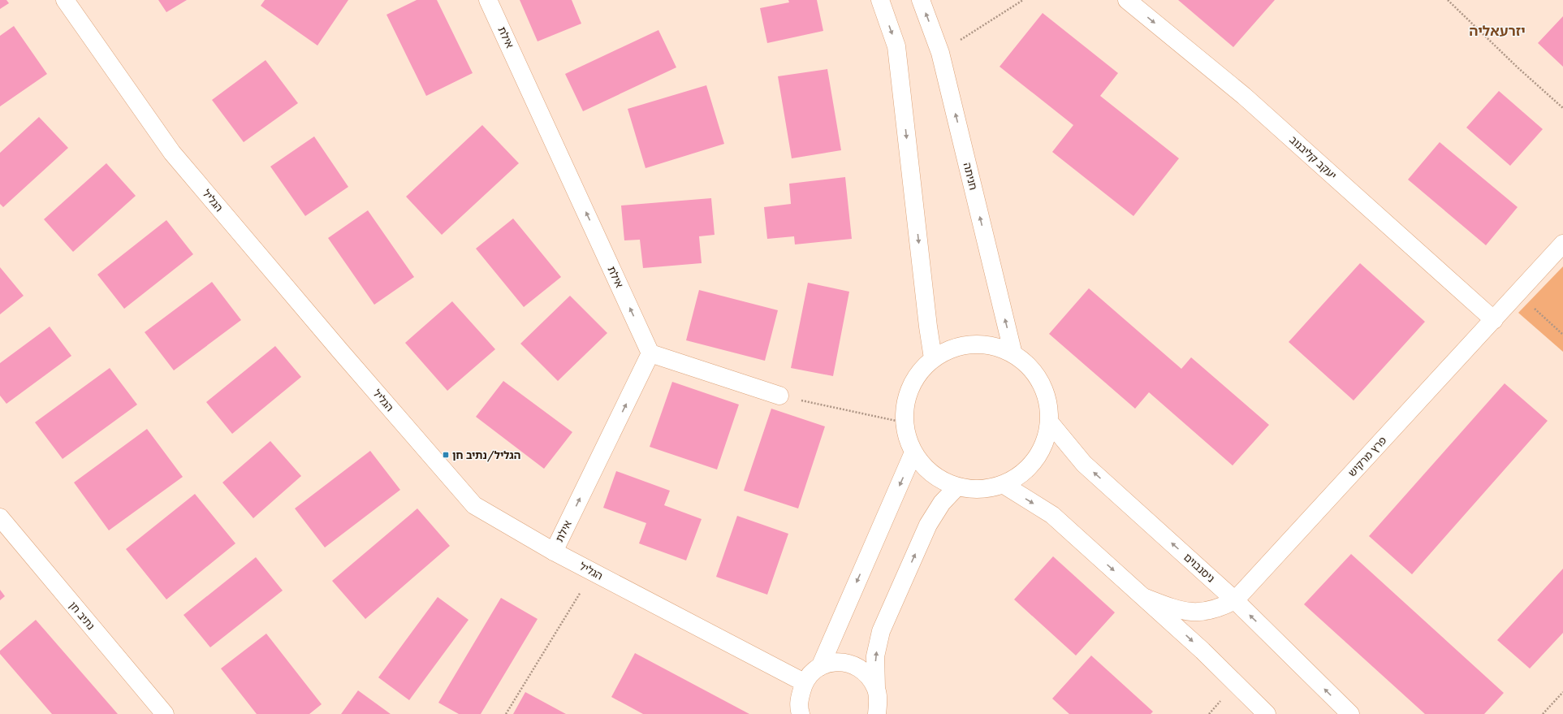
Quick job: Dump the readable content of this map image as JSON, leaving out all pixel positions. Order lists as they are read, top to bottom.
{
  "streets": {
    "street": [
      "אילת",
      "יעקב קליבנוב",
      "חניתה",
      "הגליל",
      "פרץ מרקיש",
      "ניסנבוים",
      "נתיב חן"
    ]
  },
  "crossings": [
    ["אילת", "הגליל"],
    ["יעקב קליבנוב", "פרץ מרקיש"],
    ["פרץ מרקיש", "ניסנבוים"]
  ],
  "one_way": ["אילת", "יעקב קליבנוב"],
  "districts": ["יזרעאליה"],
  "places": {
    "transit": ["הגליל/נתיב חן"]
  }
}
